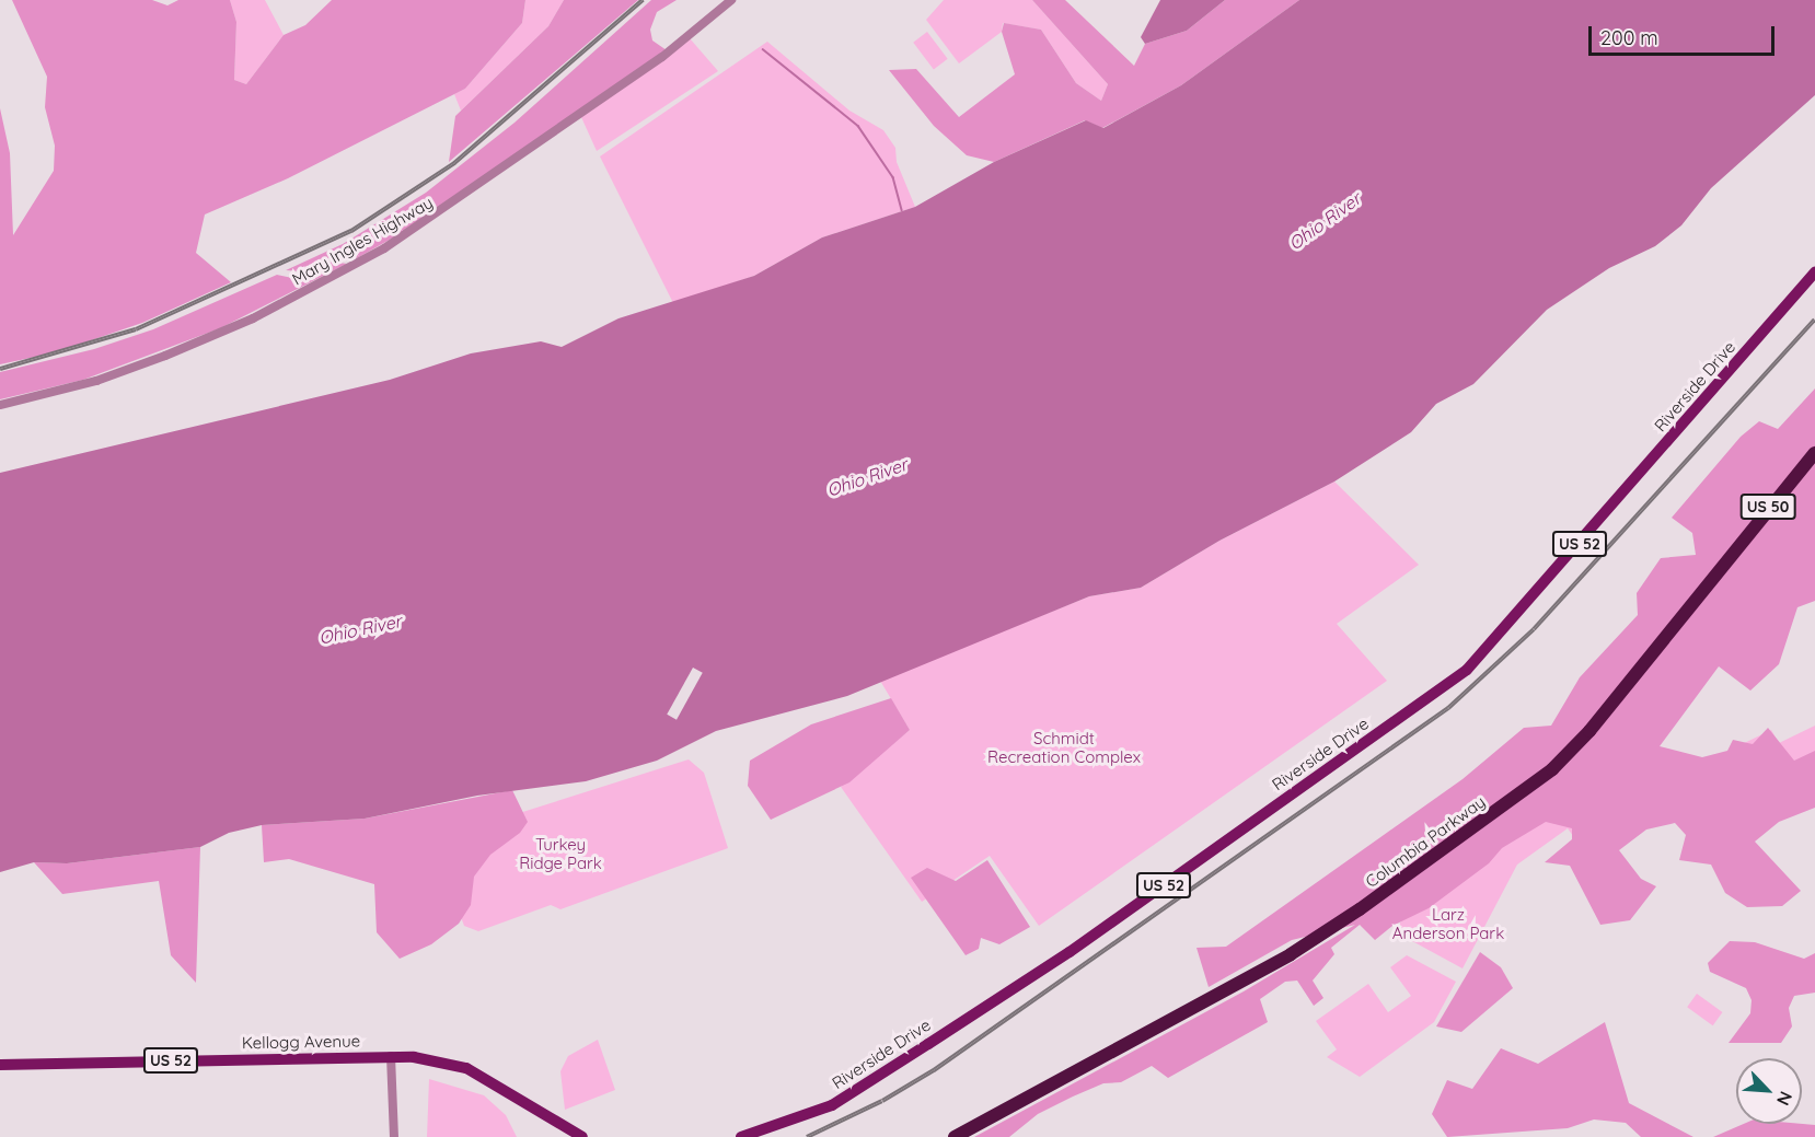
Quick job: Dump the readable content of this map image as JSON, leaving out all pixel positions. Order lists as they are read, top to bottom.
{
  "streets": {
    "highway": ["US 50", "Columbia Parkway"],
    "main road": ["Riverside Drive", "US 52", "Kellogg Avenue"],
    "street": ["Mary Ingles Highway"]
  },
  "water": ["Ohio River"],
  "parks": ["Schmidt Recreation Complex", "Turkey Ridge Park", "Larz Anderson Park"],
  "scale_bar": "200 m",
  "north": "bottom right"
}
